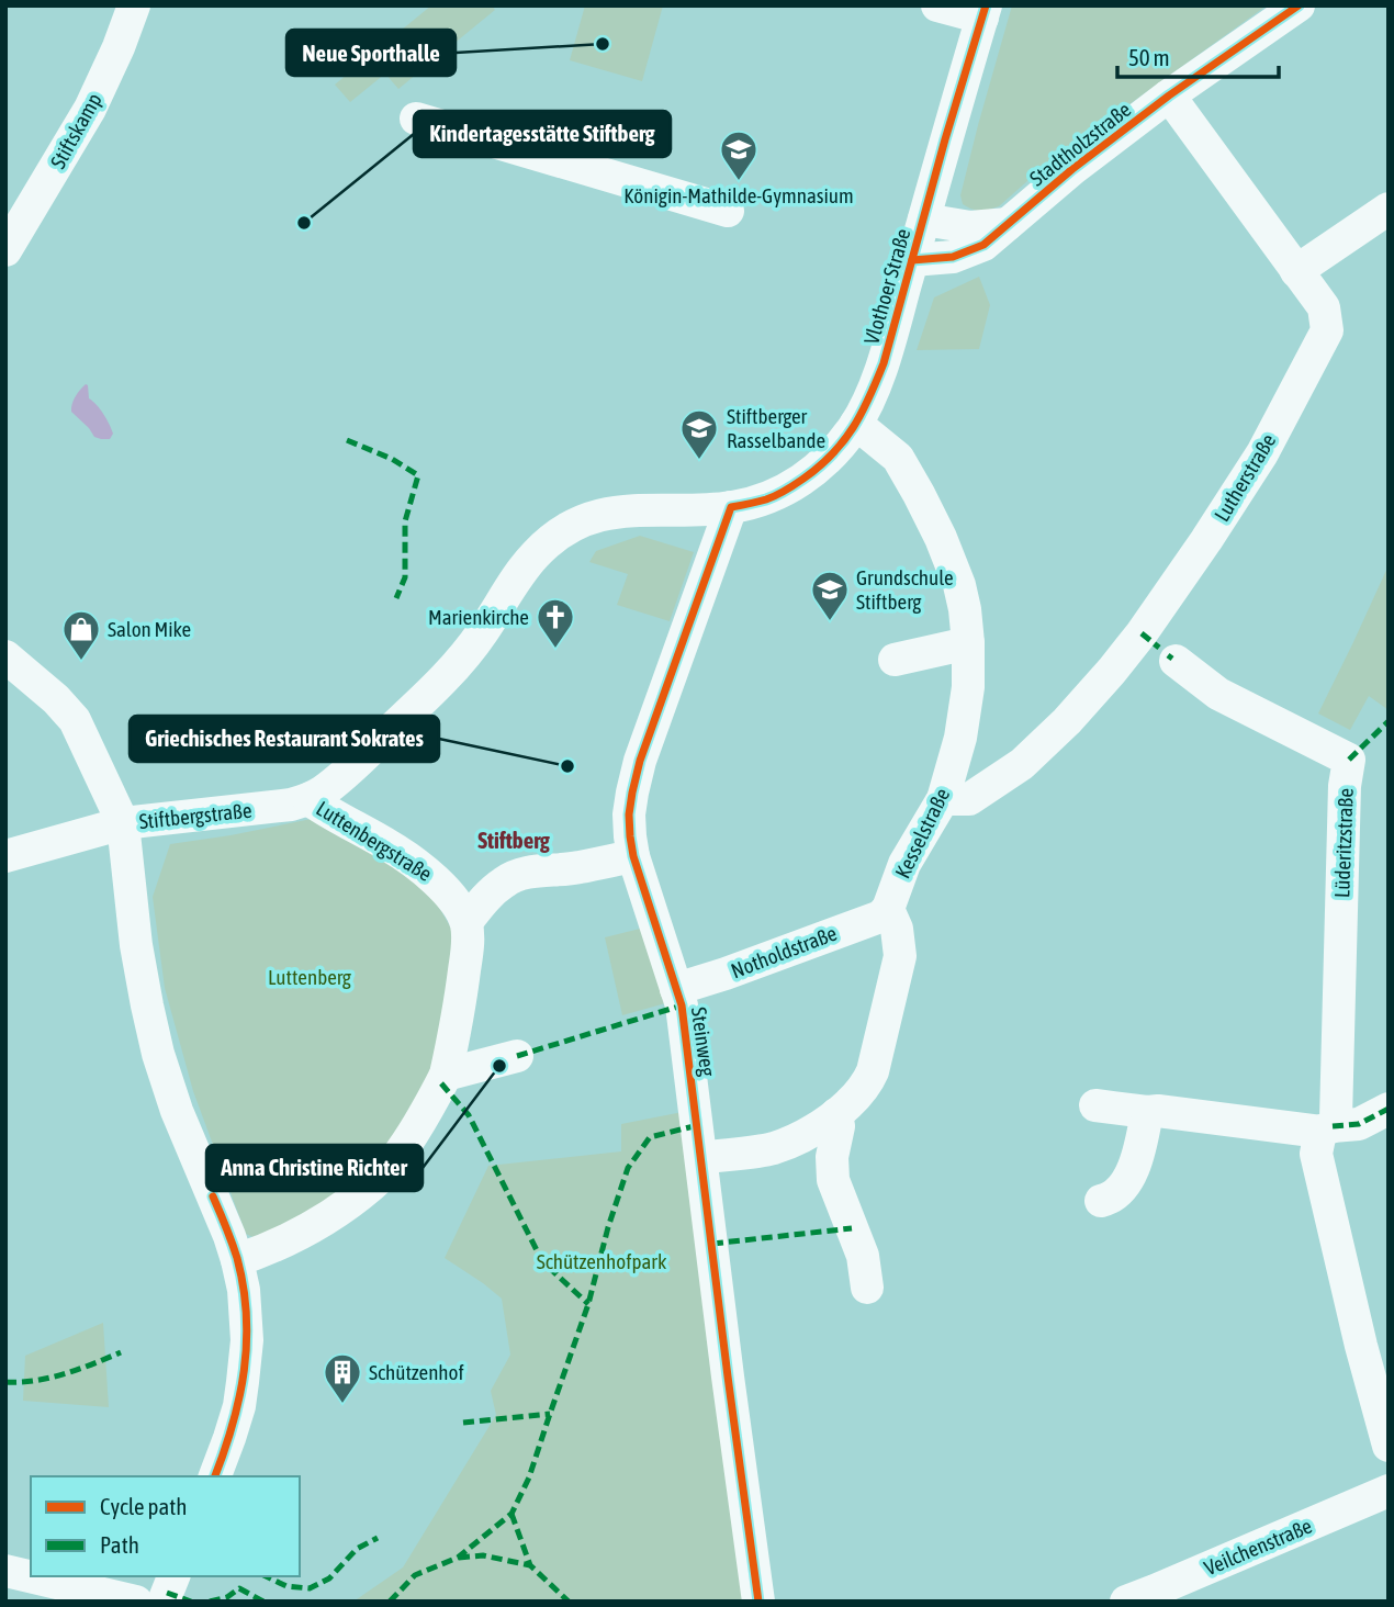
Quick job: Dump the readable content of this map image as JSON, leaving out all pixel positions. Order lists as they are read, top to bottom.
{
  "streets": {
    "street": [
      "Stiftskamp",
      "Stadtholzstraße",
      "Vlothoer Straße",
      "Lutherstraße",
      "Stiftbergstraße",
      "Kesselstraße",
      "Luttenbergstraße",
      "Lüderitzstraße",
      "Notholdstraße",
      "Steinweg",
      "Veilchenstraße"
    ]
  },
  "crossings": [
    ["Stadtholzstraße", "Vlothoer Straße"],
    ["Stadtholzstraße", "Lutherstraße"],
    ["Vlothoer Straße", "Stiftbergstraße"],
    ["Vlothoer Straße", "Kesselstraße"],
    ["Vlothoer Straße", "Steinweg"],
    ["Lutherstraße", "Kesselstraße"],
    ["Stiftbergstraße", "Luttenbergstraße"],
    ["Stiftbergstraße", "Steinweg"],
    ["Kesselstraße", "Notholdstraße"],
    ["Notholdstraße", "Steinweg"]
  ],
  "districts": ["Stiftberg"],
  "parks": ["Luttenberg", "Schützenhofpark"],
  "places": {
    "other": [
      "Neue Sporthalle",
      "Kindertagesstätte Stiftberg",
      "Griechisches Restaurant Sokrates",
      "Anna Christine Richter"
    ],
    "school or university": ["Königin-Mathilde-Gymnasium", "Stiftberger Rasselbande", "Grundschule Stiftberg"],
    "church": ["Marienkirche"],
    "shop": ["Salon Mike"],
    "building": ["Schützenhof"]
  },
  "legend": ["Cycle path", "Path"],
  "scale_bar": "50 m"
}
